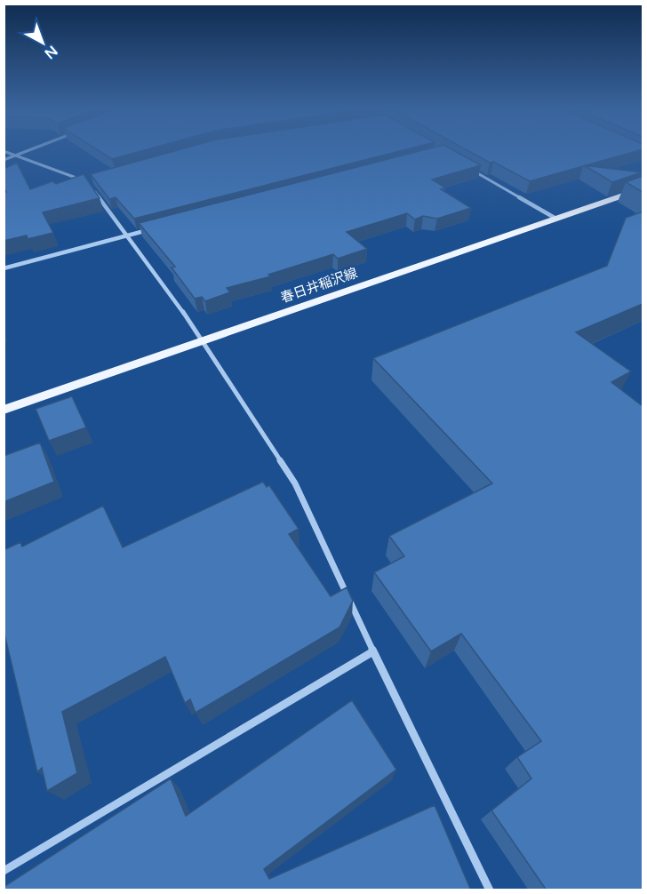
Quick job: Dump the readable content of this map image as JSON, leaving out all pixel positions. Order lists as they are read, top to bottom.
{
  "streets": {
    "main road": ["春日井稲沢線"]
  },
  "north": "bottom right"
}
